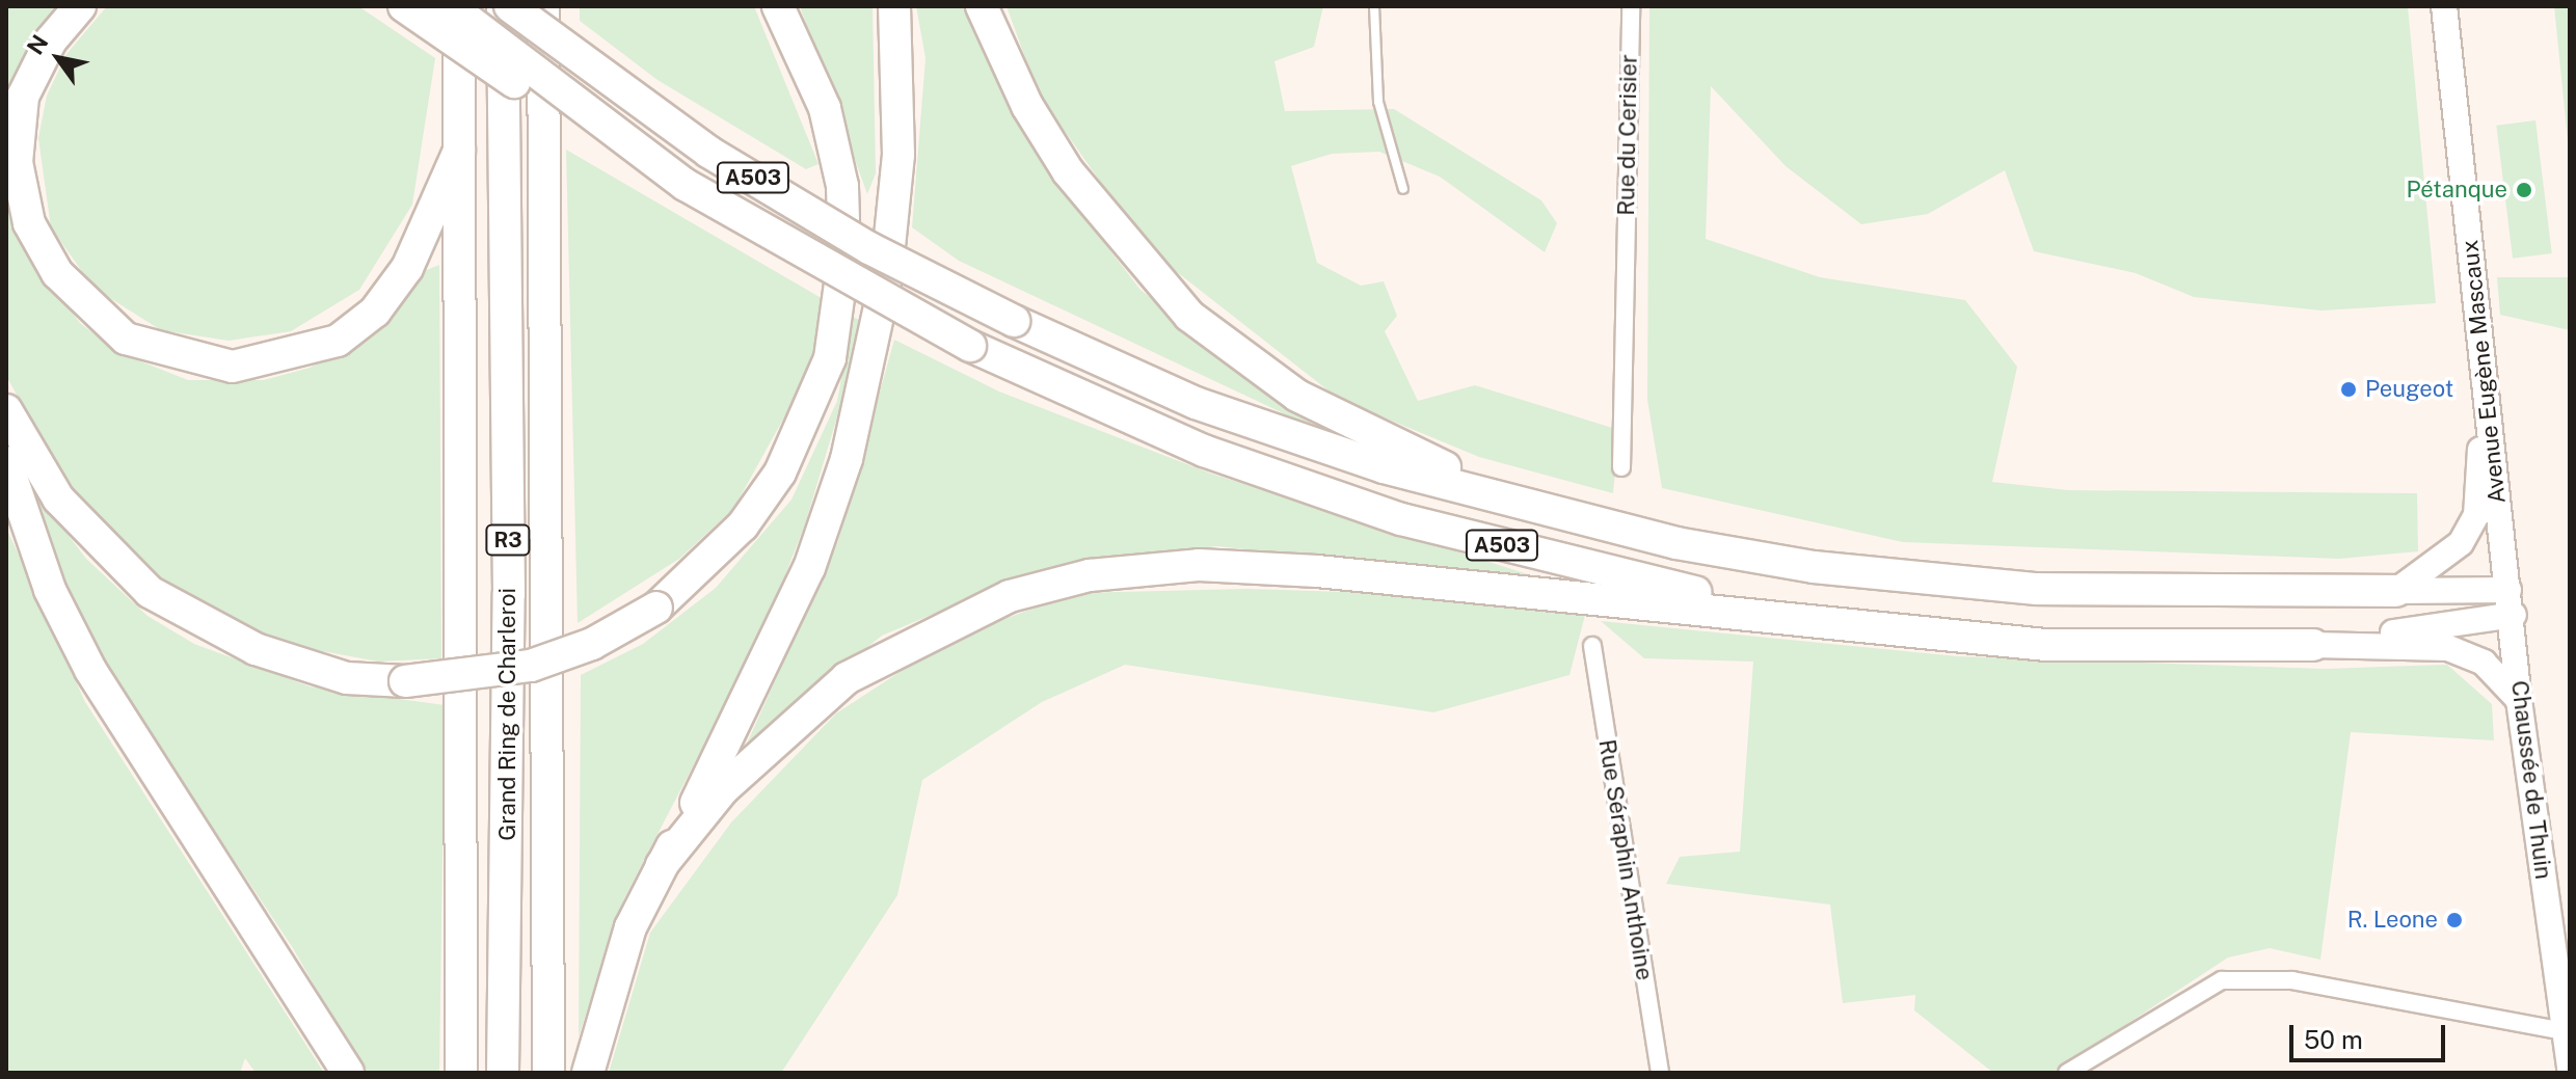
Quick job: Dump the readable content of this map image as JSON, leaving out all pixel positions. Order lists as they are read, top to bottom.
{
  "streets": {
    "highway": ["A503", "R3", "Grand Ring de Charleroi"],
    "main road": ["Avenue Eugène Mascaux", "Chaussée de Thuin"],
    "street": ["Rue du Cerisier", "Rue Séraphin Anthoine"]
  },
  "crossings": [
    ["A503", "Avenue Eugène Mascaux"],
    ["A503", "Chaussée de Thuin"],
    ["Avenue Eugène Mascaux", "Chaussée de Thuin"]
  ],
  "places": ["Pétanque", "Peugeot", "R. Leone"],
  "scale_bar": "50 m",
  "north": "top left"
}
